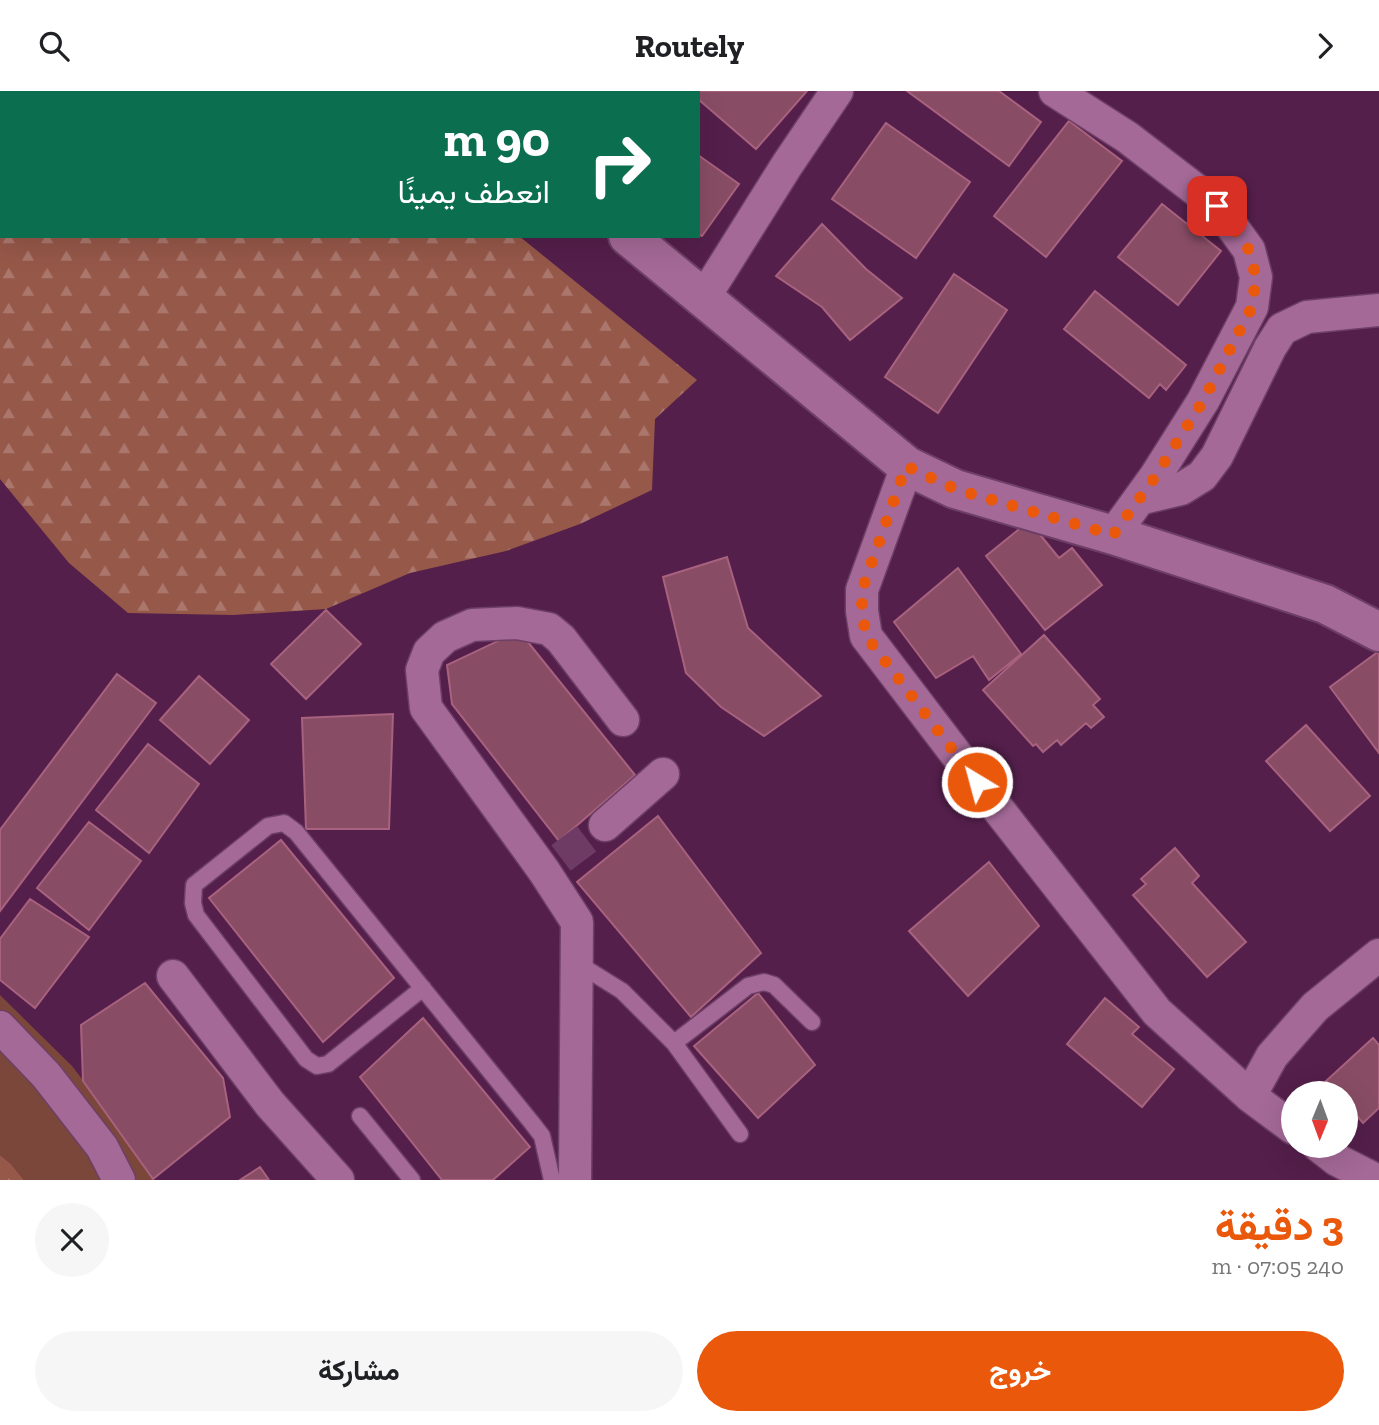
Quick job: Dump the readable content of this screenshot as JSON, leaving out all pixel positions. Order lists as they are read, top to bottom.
{
  "north": "bottom",
  "page": {
    "header": "Routely",
    "turn": ["90 m", "انعطف يمينًا"],
    "heading": ["3 دقيقة", "240 m · 07:05"],
    "buttons": ["خروج", "مشاركة"]
  }
}
